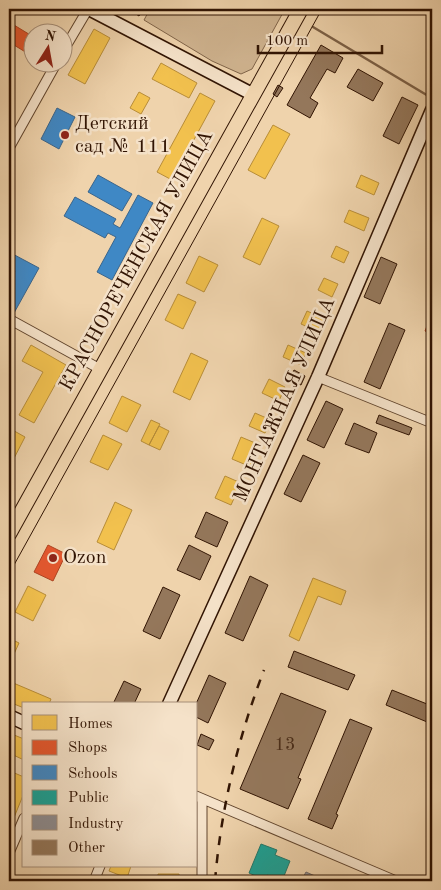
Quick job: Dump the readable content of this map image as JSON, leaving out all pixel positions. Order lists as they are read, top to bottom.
{
  "streets": {
    "main road": ["КРАСНОРЕЧЕНСКАЯ УЛИЦА"],
    "street": ["МОНТАЖНАЯ УЛИЦА"]
  },
  "places": ["Детский сад № 111", "Ozon"],
  "house_numbers": ["13"],
  "legend": [
    "Homes",
    "Shops",
    "Schools",
    "Public",
    "Industry",
    "Other"
  ],
  "scale_bar": "100 m",
  "north": "top"
}
